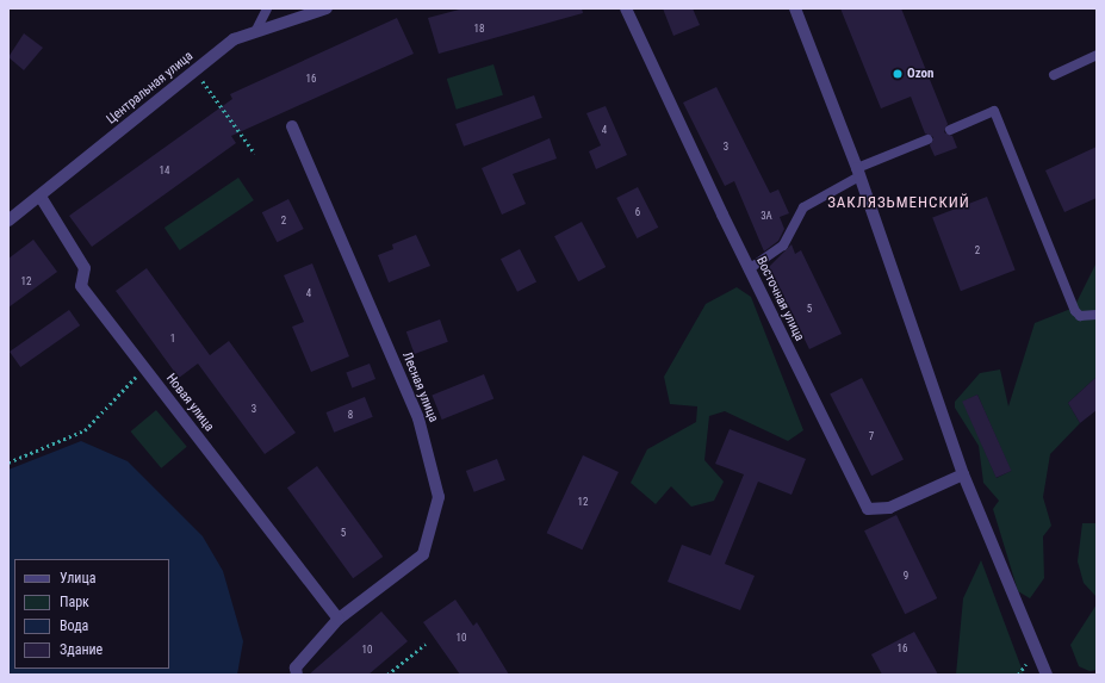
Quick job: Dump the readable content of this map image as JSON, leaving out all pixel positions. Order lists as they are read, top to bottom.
{
  "streets": {
    "street": [
      "Центральная улица",
      "Восточная улица",
      "Лесная улица",
      "Новая улица"
    ]
  },
  "crossings": [
    ["Центральная улица", "Новая улица"],
    ["Лесная улица", "Новая улица"]
  ],
  "districts": ["ЗАКЛЯЗЬМЕНСКИЙ"],
  "places": ["Ozon"],
  "house_numbers": [
    "18",
    "16",
    "4",
    "3",
    "14",
    "6",
    "3А",
    "2",
    "2",
    "12",
    "4",
    "5",
    "1",
    "3",
    "8",
    "7",
    "12",
    "5",
    "9",
    "10",
    "16",
    "10"
  ],
  "legend": [
    "Улица",
    "Парк",
    "Вода",
    "Здание"
  ]
}
